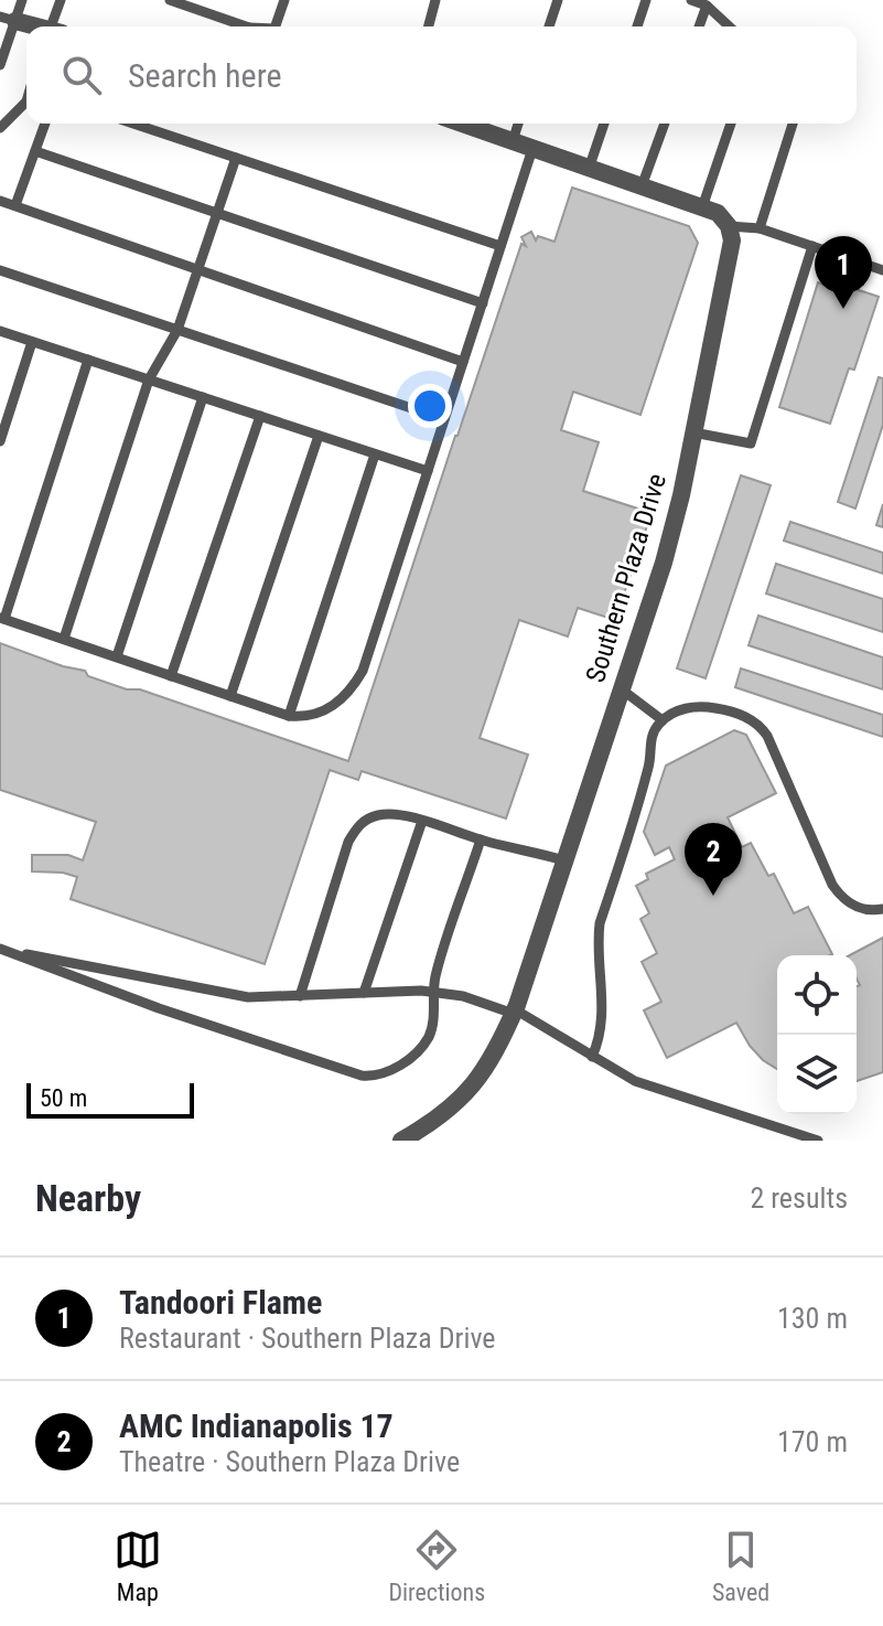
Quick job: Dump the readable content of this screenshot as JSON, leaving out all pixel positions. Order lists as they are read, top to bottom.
{
  "streets": {
    "street": ["Southern Plaza Drive"]
  },
  "scale_bar": "50 m",
  "page": {
    "search": "Search here",
    "pins": ["1", "2"],
    "scale": "50 m",
    "heading": ["Nearby", "2 results"],
    "list": [
      {
        "mark": "1",
        "name": "Tandoori Flame",
        "note": "Restaurant · Southern Plaza Drive",
        "value": "130 m"
      },
      {
        "mark": "2",
        "name": "AMC Indianapolis 17",
        "note": "Theatre · Southern Plaza Drive",
        "value": "170 m"
      }
    ],
    "nav": ["Map", "Directions", "Saved"]
  }
}
